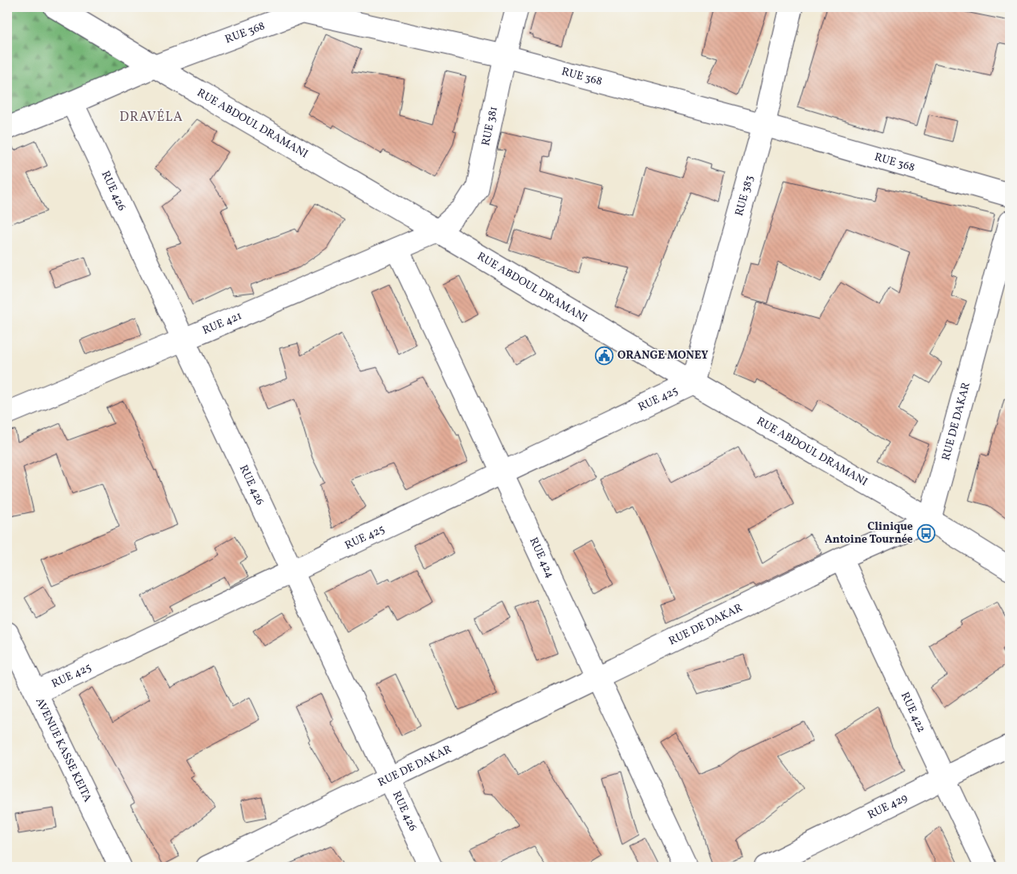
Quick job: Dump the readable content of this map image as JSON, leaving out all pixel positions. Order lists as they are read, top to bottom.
{
  "streets": {
    "street": [
      "RUE 368",
      "RUE ABDOUL DRAMANI",
      "RUE 381",
      "RUE 426",
      "RUE 383",
      "RUE 421",
      "RUE 425",
      "RUE DE DAKAR",
      "RUE 424",
      "RUE 422",
      "AVENUE KASSE KEITA",
      "RUE 429"
    ]
  },
  "crossings": [
    ["RUE 368", "RUE ABDOUL DRAMANI"],
    ["RUE 368", "RUE 381"],
    ["RUE 368", "RUE 383"],
    ["RUE ABDOUL DRAMANI", "RUE 381"],
    ["RUE ABDOUL DRAMANI", "RUE 383"],
    ["RUE ABDOUL DRAMANI", "RUE 421"],
    ["RUE ABDOUL DRAMANI", "RUE 425"],
    ["RUE ABDOUL DRAMANI", "RUE DE DAKAR"],
    ["RUE 381", "RUE 421"],
    ["RUE 426", "RUE 421"],
    ["RUE 426", "RUE 425"],
    ["RUE 426", "RUE DE DAKAR"],
    ["RUE 383", "RUE 425"],
    ["RUE 421", "RUE 424"],
    ["RUE 425", "RUE 424"],
    ["RUE 425", "AVENUE KASSE KEITA"],
    ["RUE DE DAKAR", "RUE 424"],
    ["RUE DE DAKAR", "RUE 422"],
    ["RUE 422", "RUE 429"]
  ],
  "districts": ["DRAVÉLA"],
  "places": {
    "public building": ["ORANGE MONEY"],
    "bus stop": ["Clinique Antoine Tournée"]
  }
}
